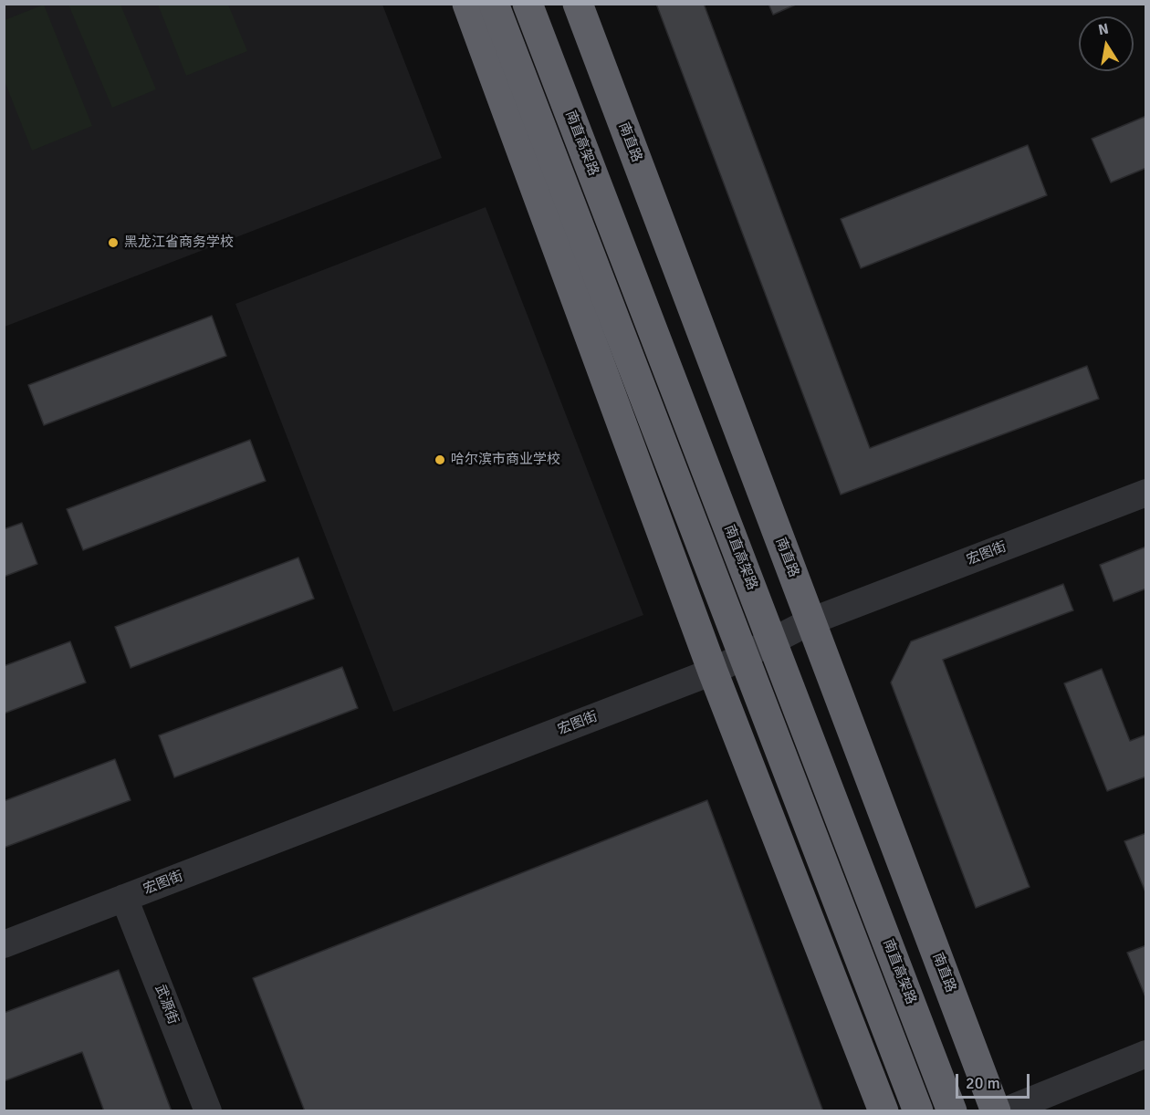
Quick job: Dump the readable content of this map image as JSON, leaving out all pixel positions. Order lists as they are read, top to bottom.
{
  "streets": {
    "highway": ["南直路", "南直高架路"],
    "street": ["宏图街", "武源街"]
  },
  "crossings": [
    ["南直路", "宏图街"],
    ["宏图街", "武源街"]
  ],
  "places": ["黑龙江省商务学校", "哈尔滨市商业学校"],
  "scale_bar": "20 m",
  "north": "top"
}
